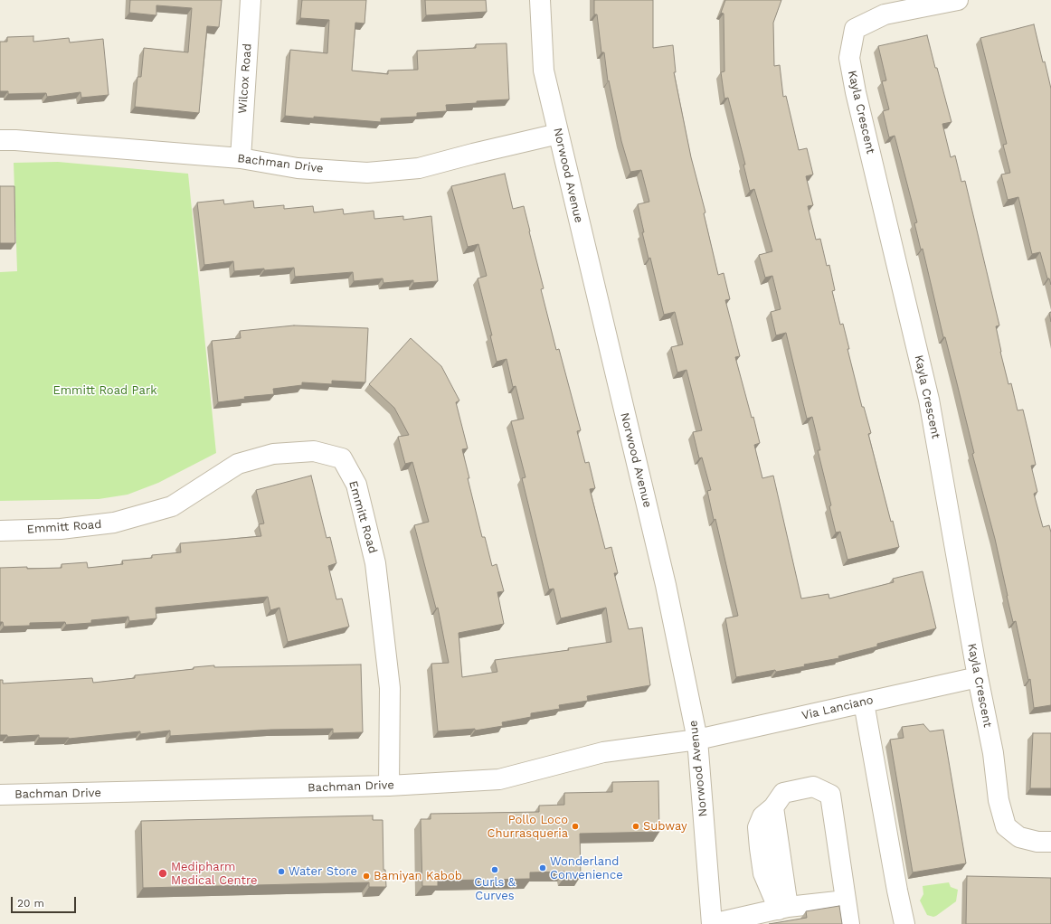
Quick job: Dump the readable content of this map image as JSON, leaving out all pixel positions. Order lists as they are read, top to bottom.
{
  "streets": {
    "street": [
      "Wilcox Road",
      "Kayla Crescent",
      "Bachman Drive",
      "Norwood Avenue",
      "Emmitt Road",
      "Via Lanciano"
    ]
  },
  "crossings": [
    ["Wilcox Road", "Bachman Drive"],
    ["Kayla Crescent", "Via Lanciano"],
    ["Bachman Drive", "Norwood Avenue"],
    ["Bachman Drive", "Emmitt Road"],
    ["Bachman Drive", "Via Lanciano"],
    ["Norwood Avenue", "Via Lanciano"]
  ],
  "parks": ["Emmitt Road Park"],
  "places": [
    "Pollo Loco Churrasqueria",
    "Subway",
    "Wonderland Convenience",
    "Curls & Curves",
    "Water Store",
    "Medipharm Medical Centre",
    "Bamiyan Kabob"
  ],
  "scale_bar": "20 m"
}
